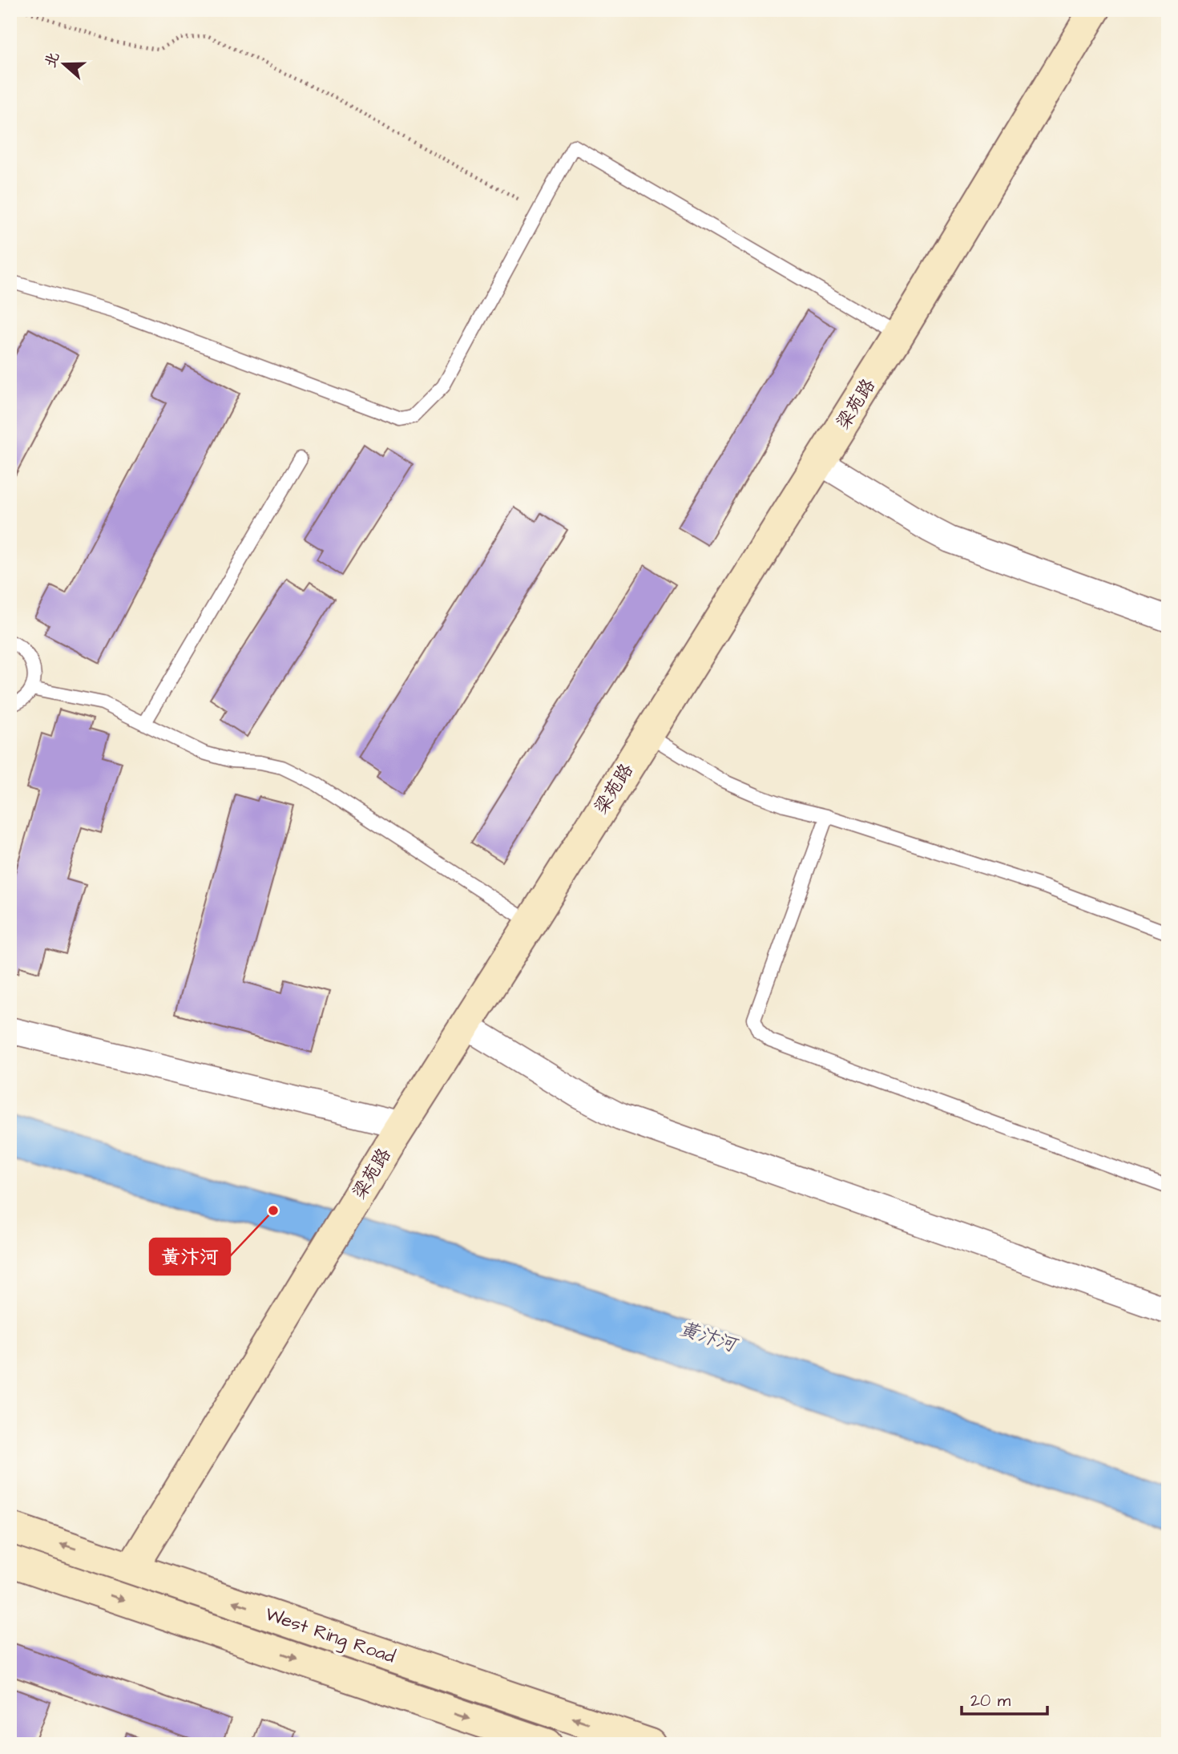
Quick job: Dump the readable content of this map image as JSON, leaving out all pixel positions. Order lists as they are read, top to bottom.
{
  "streets": {
    "street": ["梁苑路", "West Ring Road"]
  },
  "crossings": [
    ["梁苑路", "West Ring Road"]
  ],
  "water": ["黄汴河"],
  "places": ["黄汴河"],
  "scale_bar": "20 m",
  "north": "left"
}
